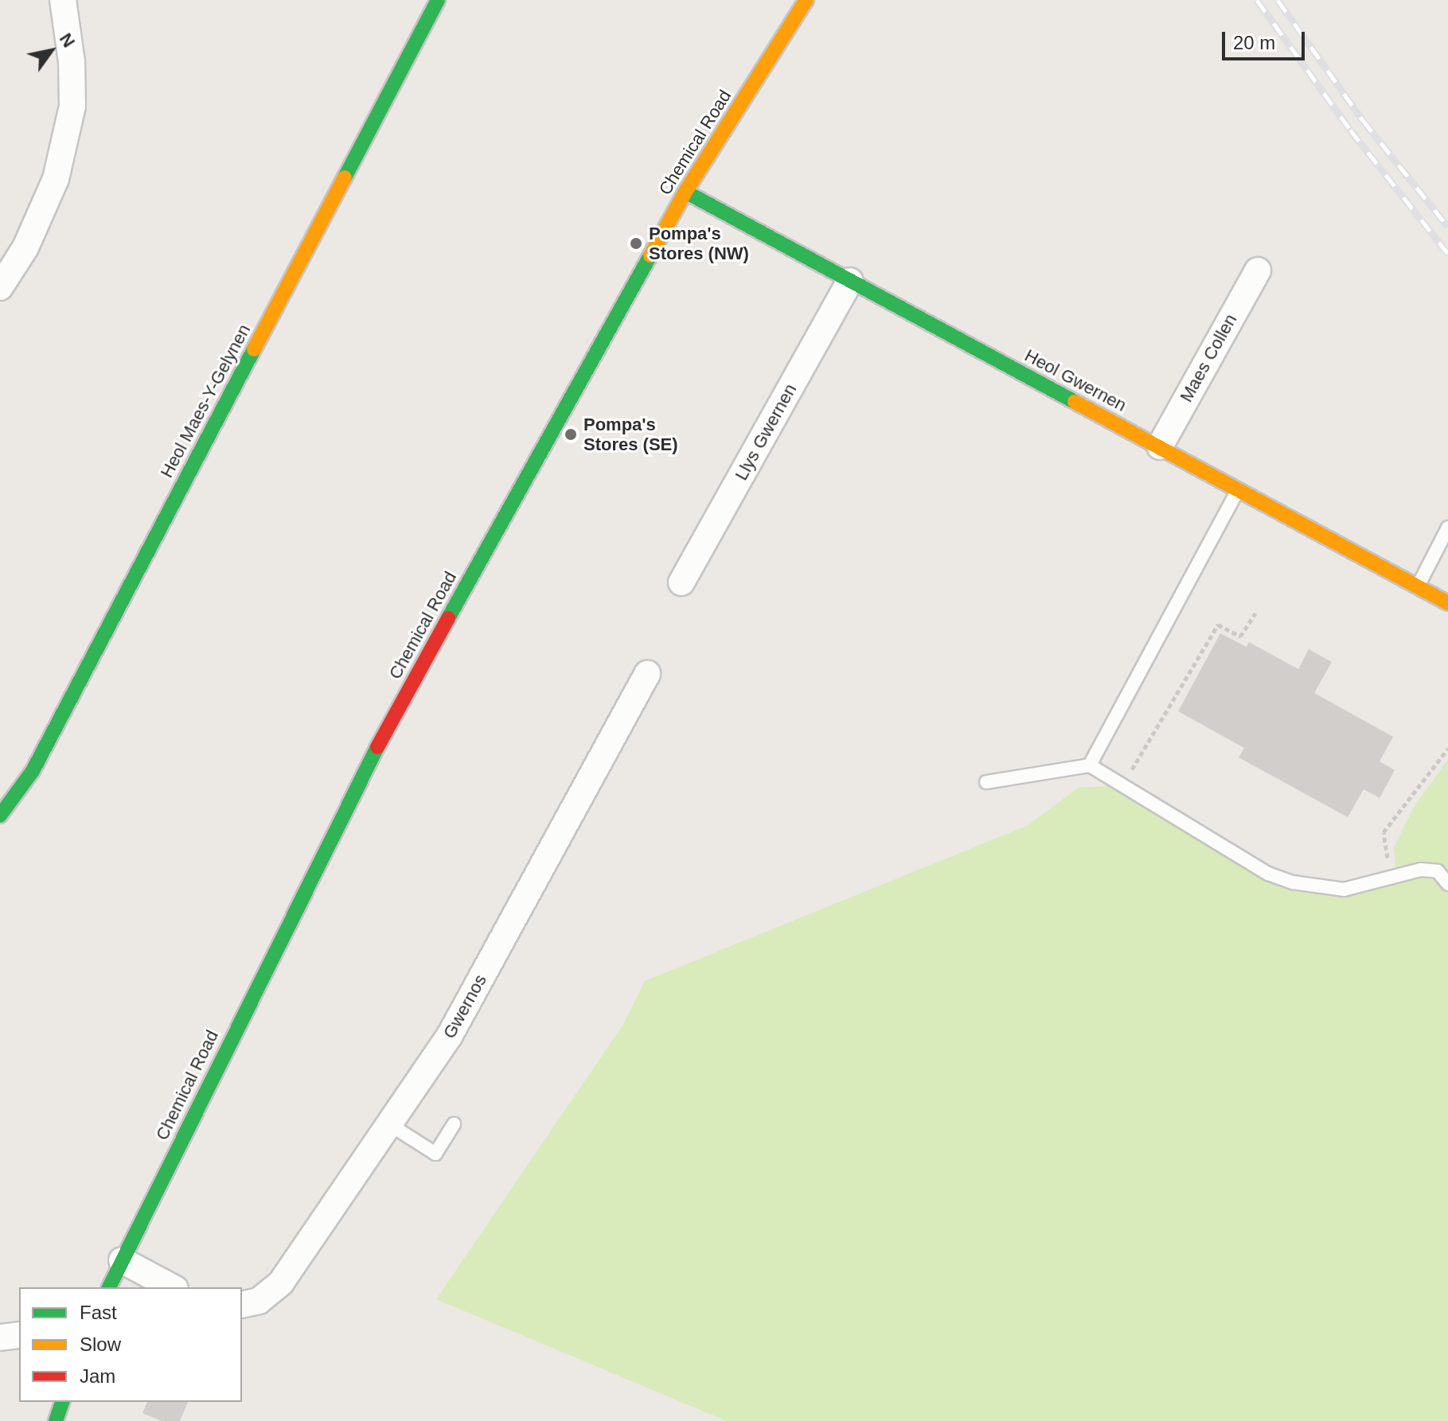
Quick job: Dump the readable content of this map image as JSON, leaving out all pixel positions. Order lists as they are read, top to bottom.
{
  "streets": {
    "street": [
      "Chemical Road",
      "Maes Collen",
      "Heol Gwernen",
      "Heol Maes-Y-Gelynen",
      "Llys Gwernen",
      "Gwernos"
    ]
  },
  "crossings": [
    ["Chemical Road", "Heol Gwernen"],
    ["Maes Collen", "Heol Gwernen"],
    ["Heol Gwernen", "Llys Gwernen"]
  ],
  "places": ["Pompa's Stores (NW)", "Pompa's Stores (SE)"],
  "legend": ["Fast", "Slow", "Jam"],
  "scale_bar": "20 m",
  "north": "top right"
}
